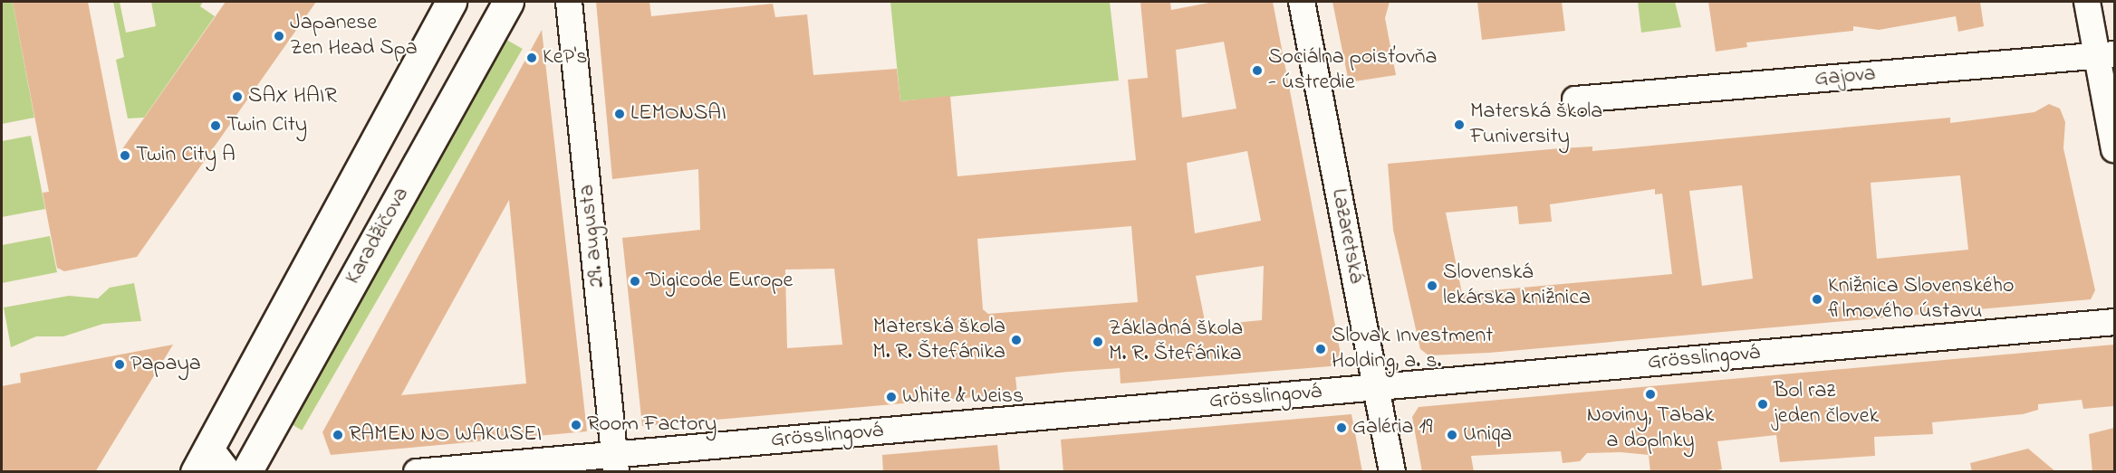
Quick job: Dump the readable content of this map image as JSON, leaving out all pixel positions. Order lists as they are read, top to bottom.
{
  "streets": {
    "main road": ["Karadžičova"],
    "street": [
      "Gajova",
      "29. augusta",
      "Lazaretská",
      "Grösslingová"
    ]
  },
  "crossings": [
    ["29. augusta", "Grösslingová"],
    ["Lazaretská", "Grösslingová"]
  ],
  "places": [
    "Japanese Zen Head Spa",
    "KeP's",
    "Sociálna poisťovňa - ústredie",
    "SAX HAIR",
    "LEMONSAI",
    "Materská škola Funiversity",
    "Twin City",
    "Twin City A",
    "Digicode Europe",
    "Slovenská lekárska knižnica",
    "Knižnica Slovenského filmového ústavu",
    "Materská škola M. R. Štefánika",
    "Základná škola M. R. Štefánika",
    "Slovak Investment Holding, a. s.",
    "Papaya",
    "Noviny, Tabak a doplnky",
    "White & Weiss",
    "Bol raz jeden človek",
    "Room Factory",
    "Galéria 19",
    "RAMEN NO WAKUSEI",
    "Uniqa"
  ]
}
